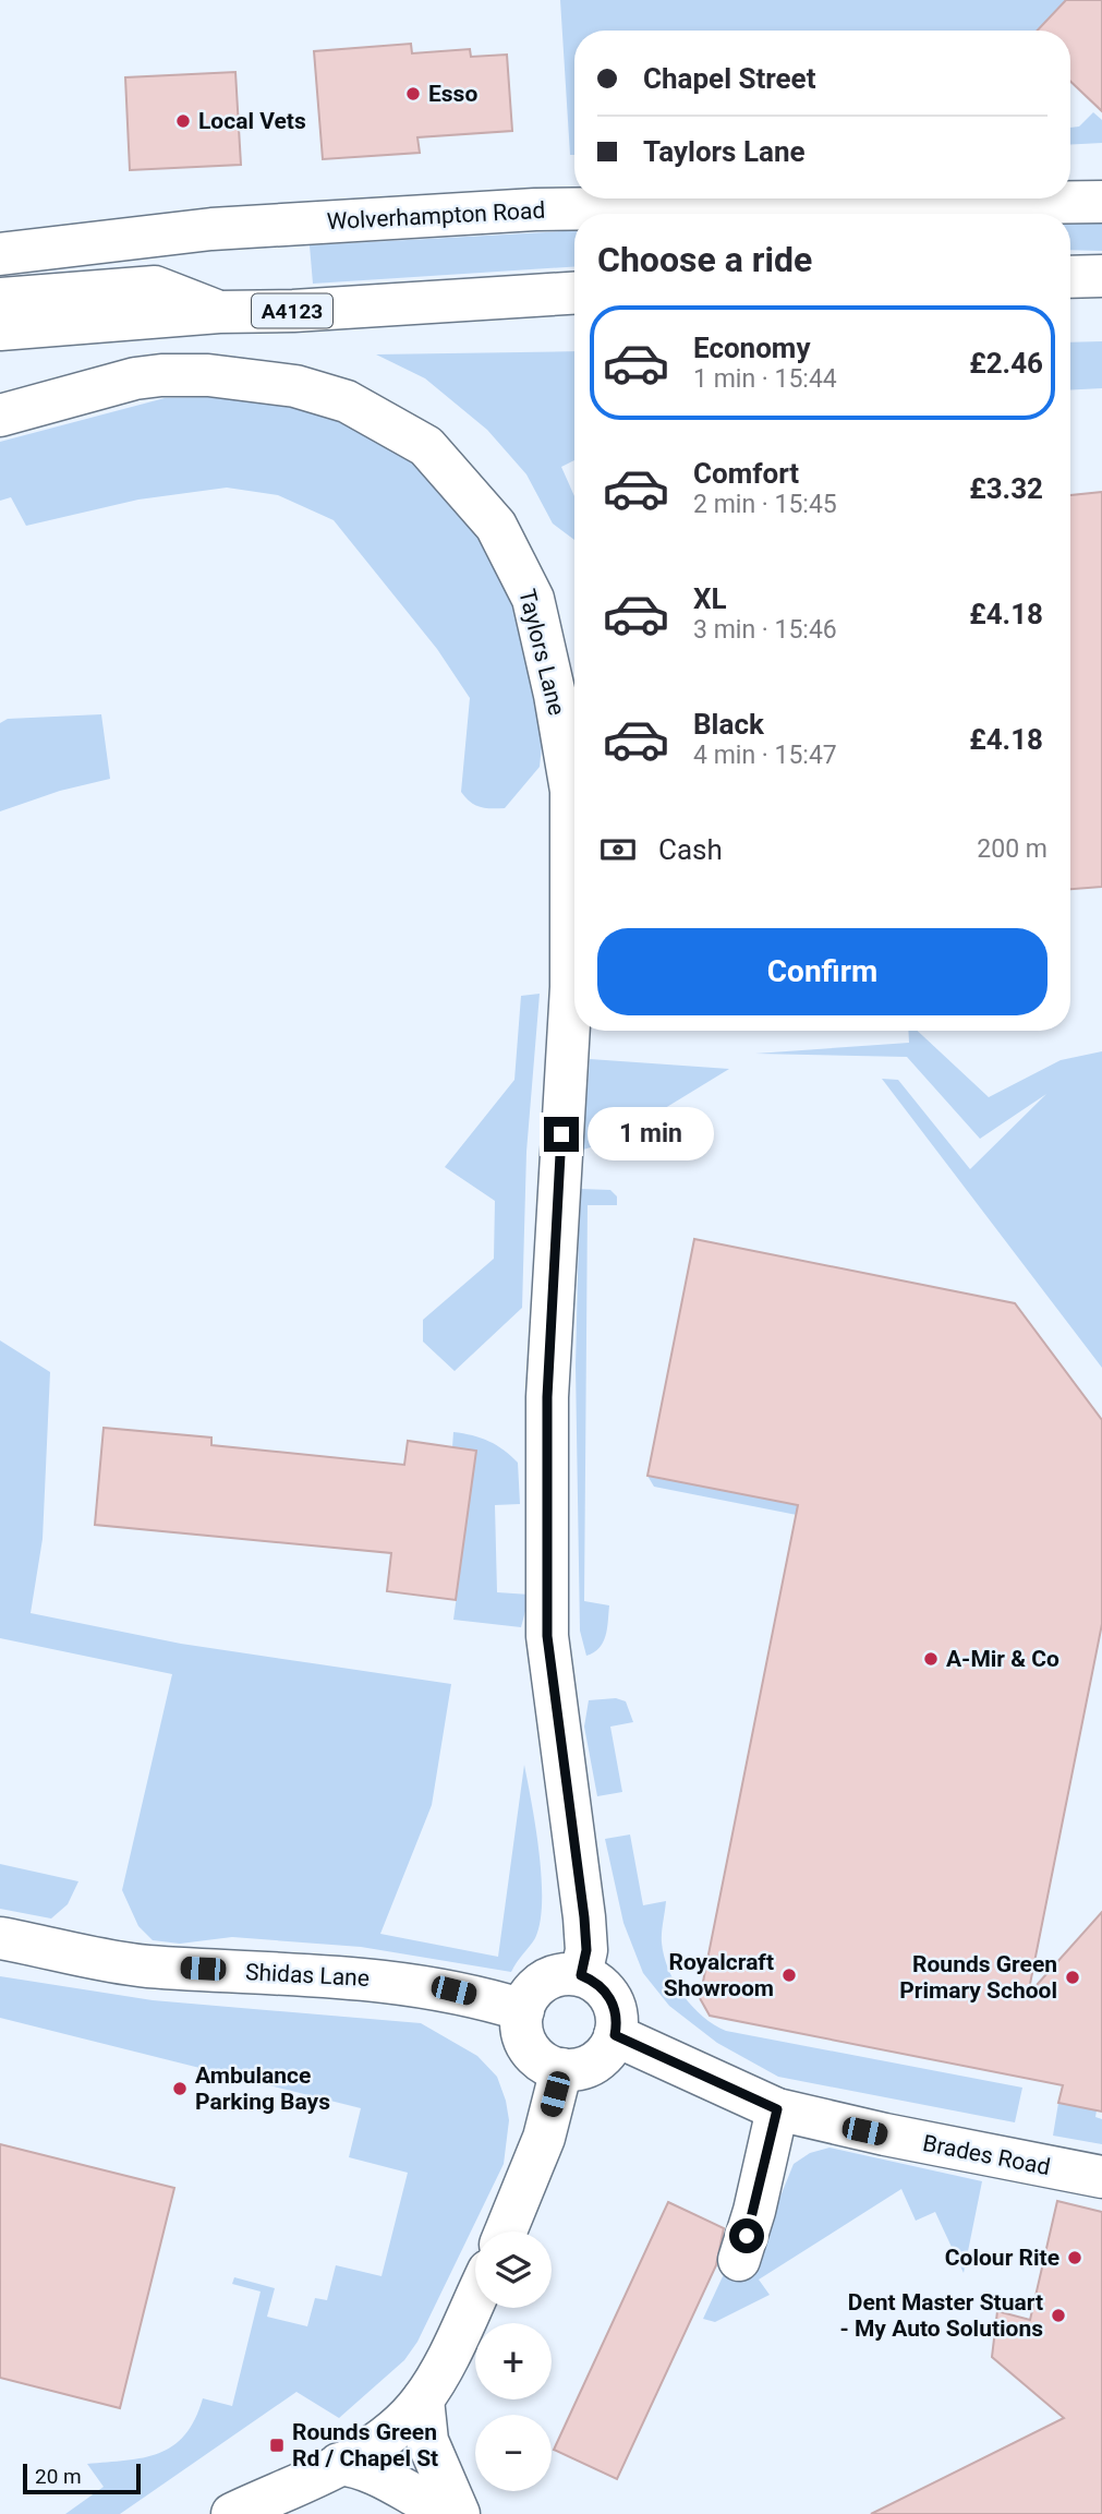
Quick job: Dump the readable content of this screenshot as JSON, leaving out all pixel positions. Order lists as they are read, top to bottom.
{
  "streets": {
    "main road": [
      "Wolverhampton Road",
      "A4123",
      "Taylors Lane",
      "Shidas Lane",
      "Brades Road"
    ]
  },
  "crossings": [
    ["Taylors Lane", "Shidas Lane"],
    ["Taylors Lane", "Brades Road"],
    ["Shidas Lane", "Brades Road"]
  ],
  "places": {
    "other": [
      "Esso",
      "Local Vets",
      "A-Mir & Co",
      "Royalcraft Showroom",
      "Rounds Green Primary School",
      "Ambulance Parking Bays",
      "Colour Rite",
      "Dent Master Stuart - My Auto Solutions"
    ],
    "transit": ["Rounds Green Rd / Chapel St"]
  },
  "scale_bar": "20 m",
  "page": {
    "banner": ["Chapel Street", "Taylors Lane"],
    "heading": "Choose a ride",
    "list": [
      {
        "name": "Economy",
        "note": "1 min · 15:44",
        "value": "£2.46"
      },
      {
        "name": "Comfort",
        "note": "2 min · 15:45",
        "value": "£3.32"
      },
      {
        "name": "XL",
        "note": "3 min · 15:46",
        "value": "£4.18"
      },
      {
        "name": "Black",
        "note": "4 min · 15:47",
        "value": "£4.18"
      }
    ],
    "pay": ["Cash", "200 m"],
    "buttons": "Confirm",
    "bubble": "1 min",
    "map_buttons": ["+", "−"],
    "scale": "20 m"
  }
}
